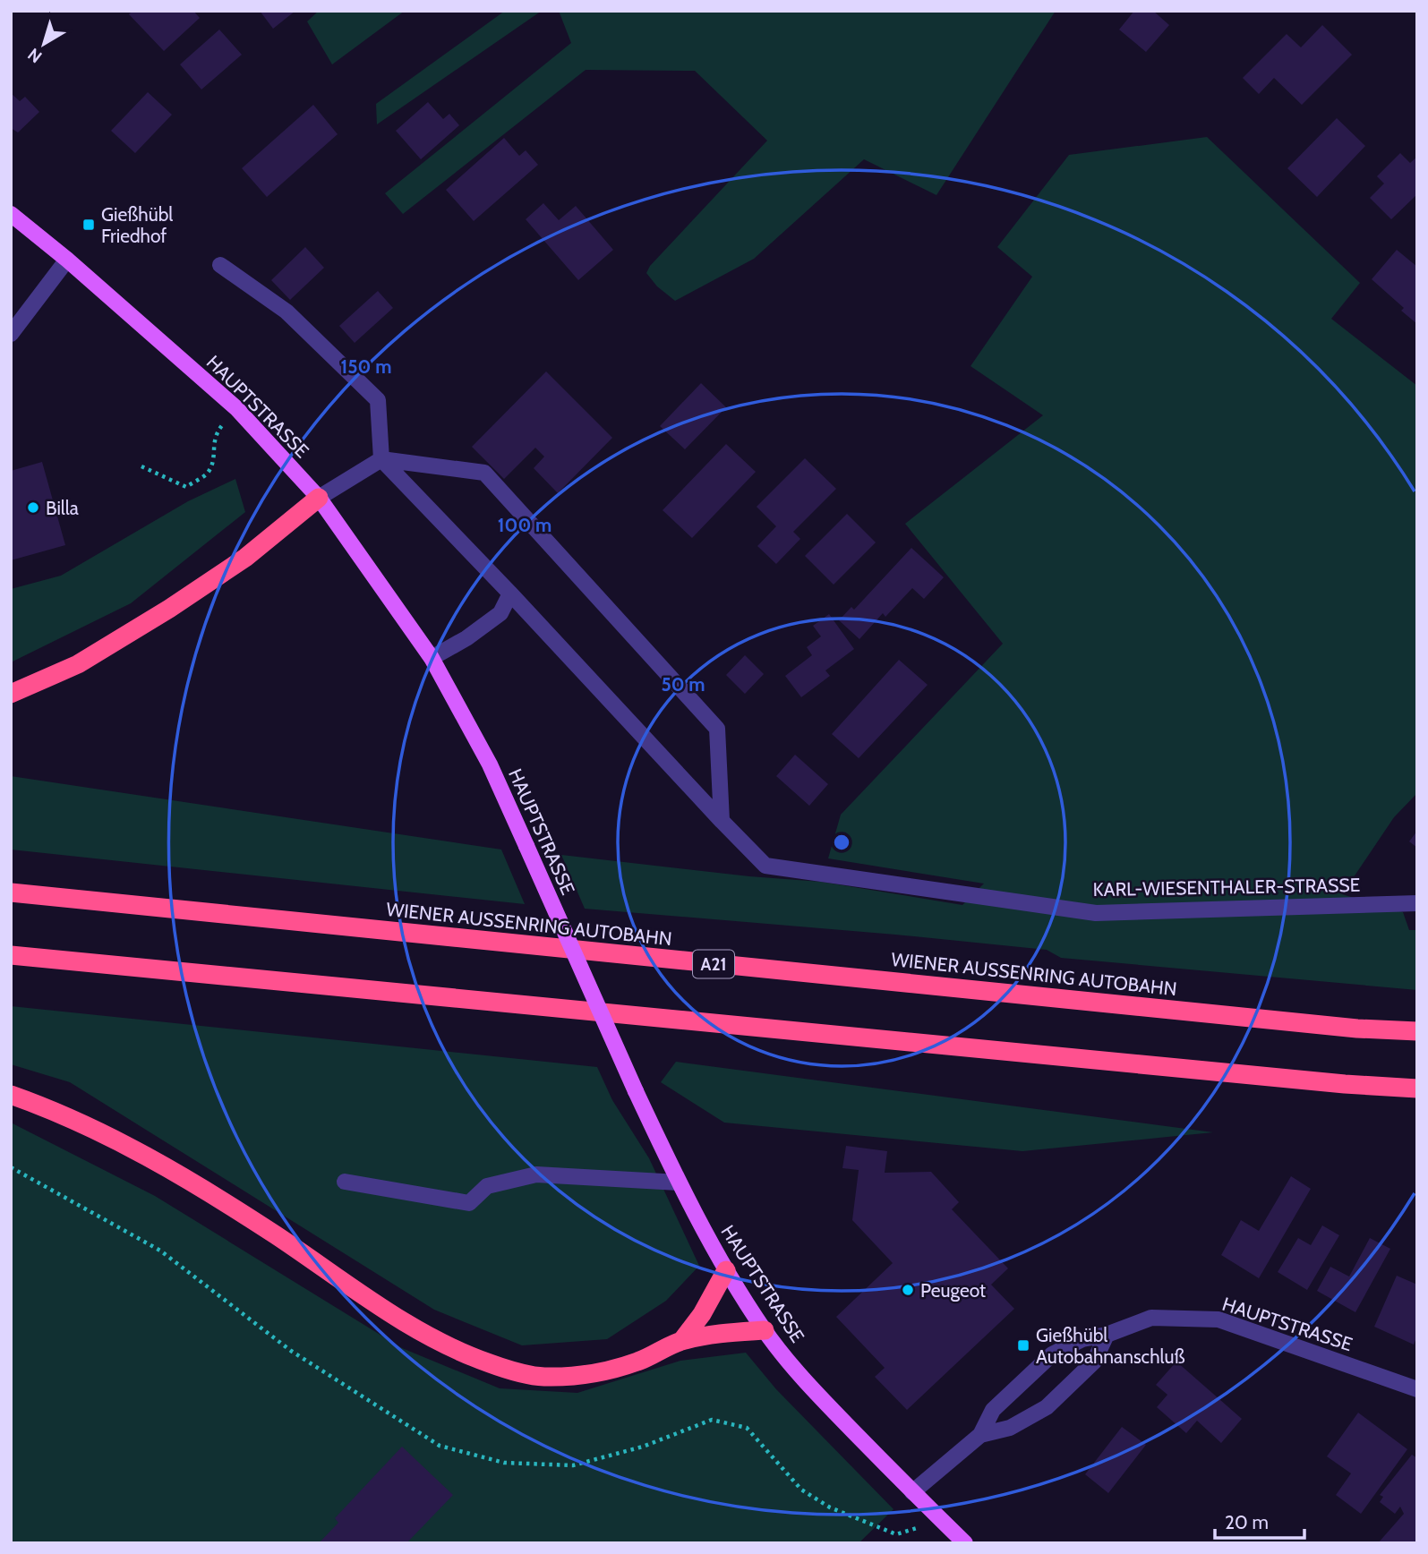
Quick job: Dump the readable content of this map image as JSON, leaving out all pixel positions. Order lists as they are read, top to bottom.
{
  "streets": {
    "highway": ["WIENER AUSSENRING AUTOBAHN", "A21"],
    "main road": ["HAUPTSTRASSE"],
    "street": ["KARL-WIESENTHALER-STRASSE"]
  },
  "places": {
    "transit": ["Gießhübl Friedhof", "Gießhübl Autobahnanschluß"],
    "other": ["Billa", "Peugeot"]
  },
  "scale_bar": "20 m",
  "north": "bottom left",
  "rings": ["150 m", "100 m", "50 m"]
}
